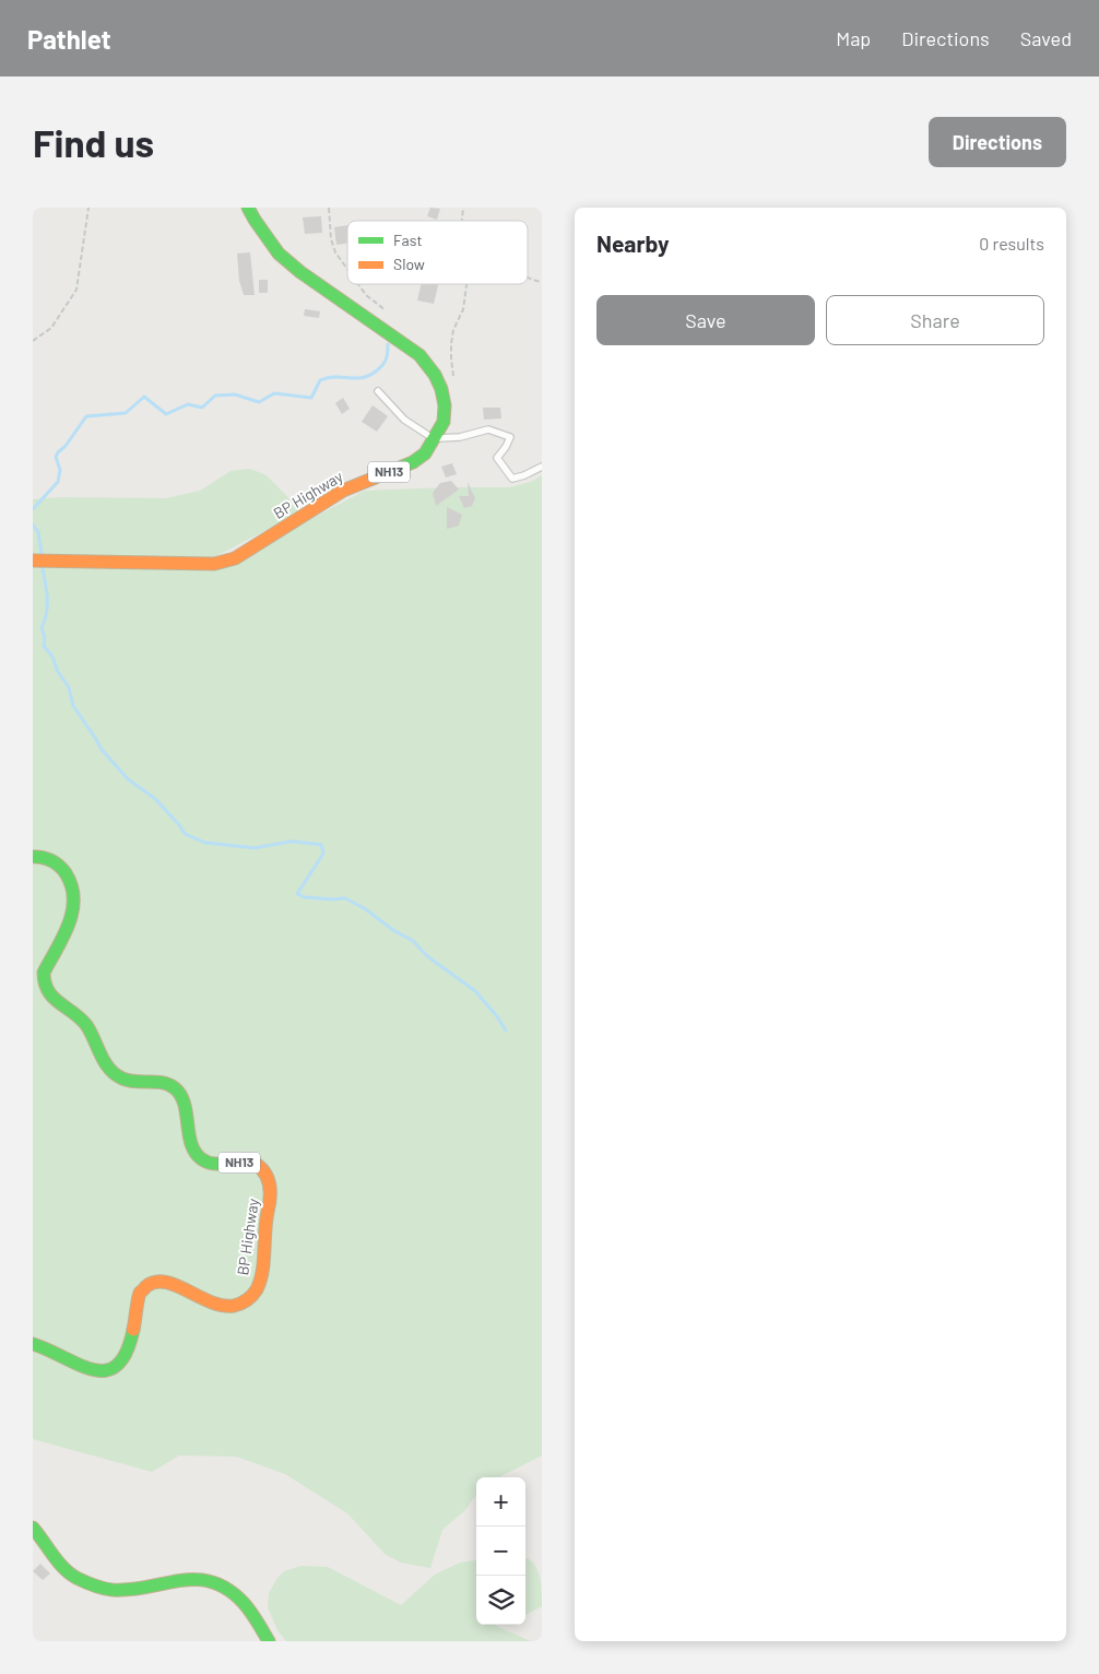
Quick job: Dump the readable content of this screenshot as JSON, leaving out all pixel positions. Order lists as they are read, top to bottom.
{
  "streets": {
    "highway": ["NH13", "BP Highway"]
  },
  "legend": ["Fast", "Slow"],
  "page": {
    "header": "Pathlet",
    "nav": ["Map", "Directions", "Saved"],
    "buttons": [
      "Directions",
      ["Save", "Share"]
    ],
    "title": "Find us",
    "heading": ["Nearby", "0 results"],
    "map_buttons": ["+", "−"]
  }
}
